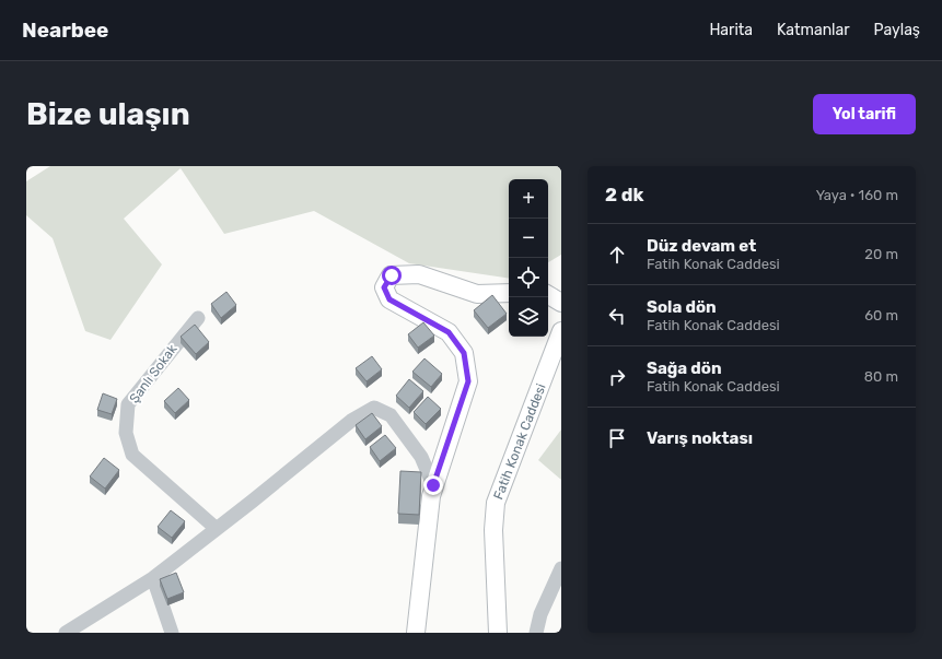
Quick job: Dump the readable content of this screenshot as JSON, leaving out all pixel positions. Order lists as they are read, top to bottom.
{
  "streets": {
    "main road": ["Fatih Konak Caddesi"],
    "street": ["Şanlı Sokak"]
  },
  "page": {
    "header": "Nearbee",
    "nav": ["Harita", "Katmanlar", "Paylaş"],
    "buttons": "Yol tarifi",
    "title": "Bize ulaşın",
    "heading": ["2 dk", "Yaya · 160 m"],
    "map_buttons": ["+", "−"],
    "list": [
      ["Düz devam et", "Fatih Konak Caddesi", "20 m"],
      ["Sola dön", "Fatih Konak Caddesi", "60 m"],
      ["Sağa dön", "Fatih Konak Caddesi", "80 m"],
      "Varış noktası"
    ]
  }
}
